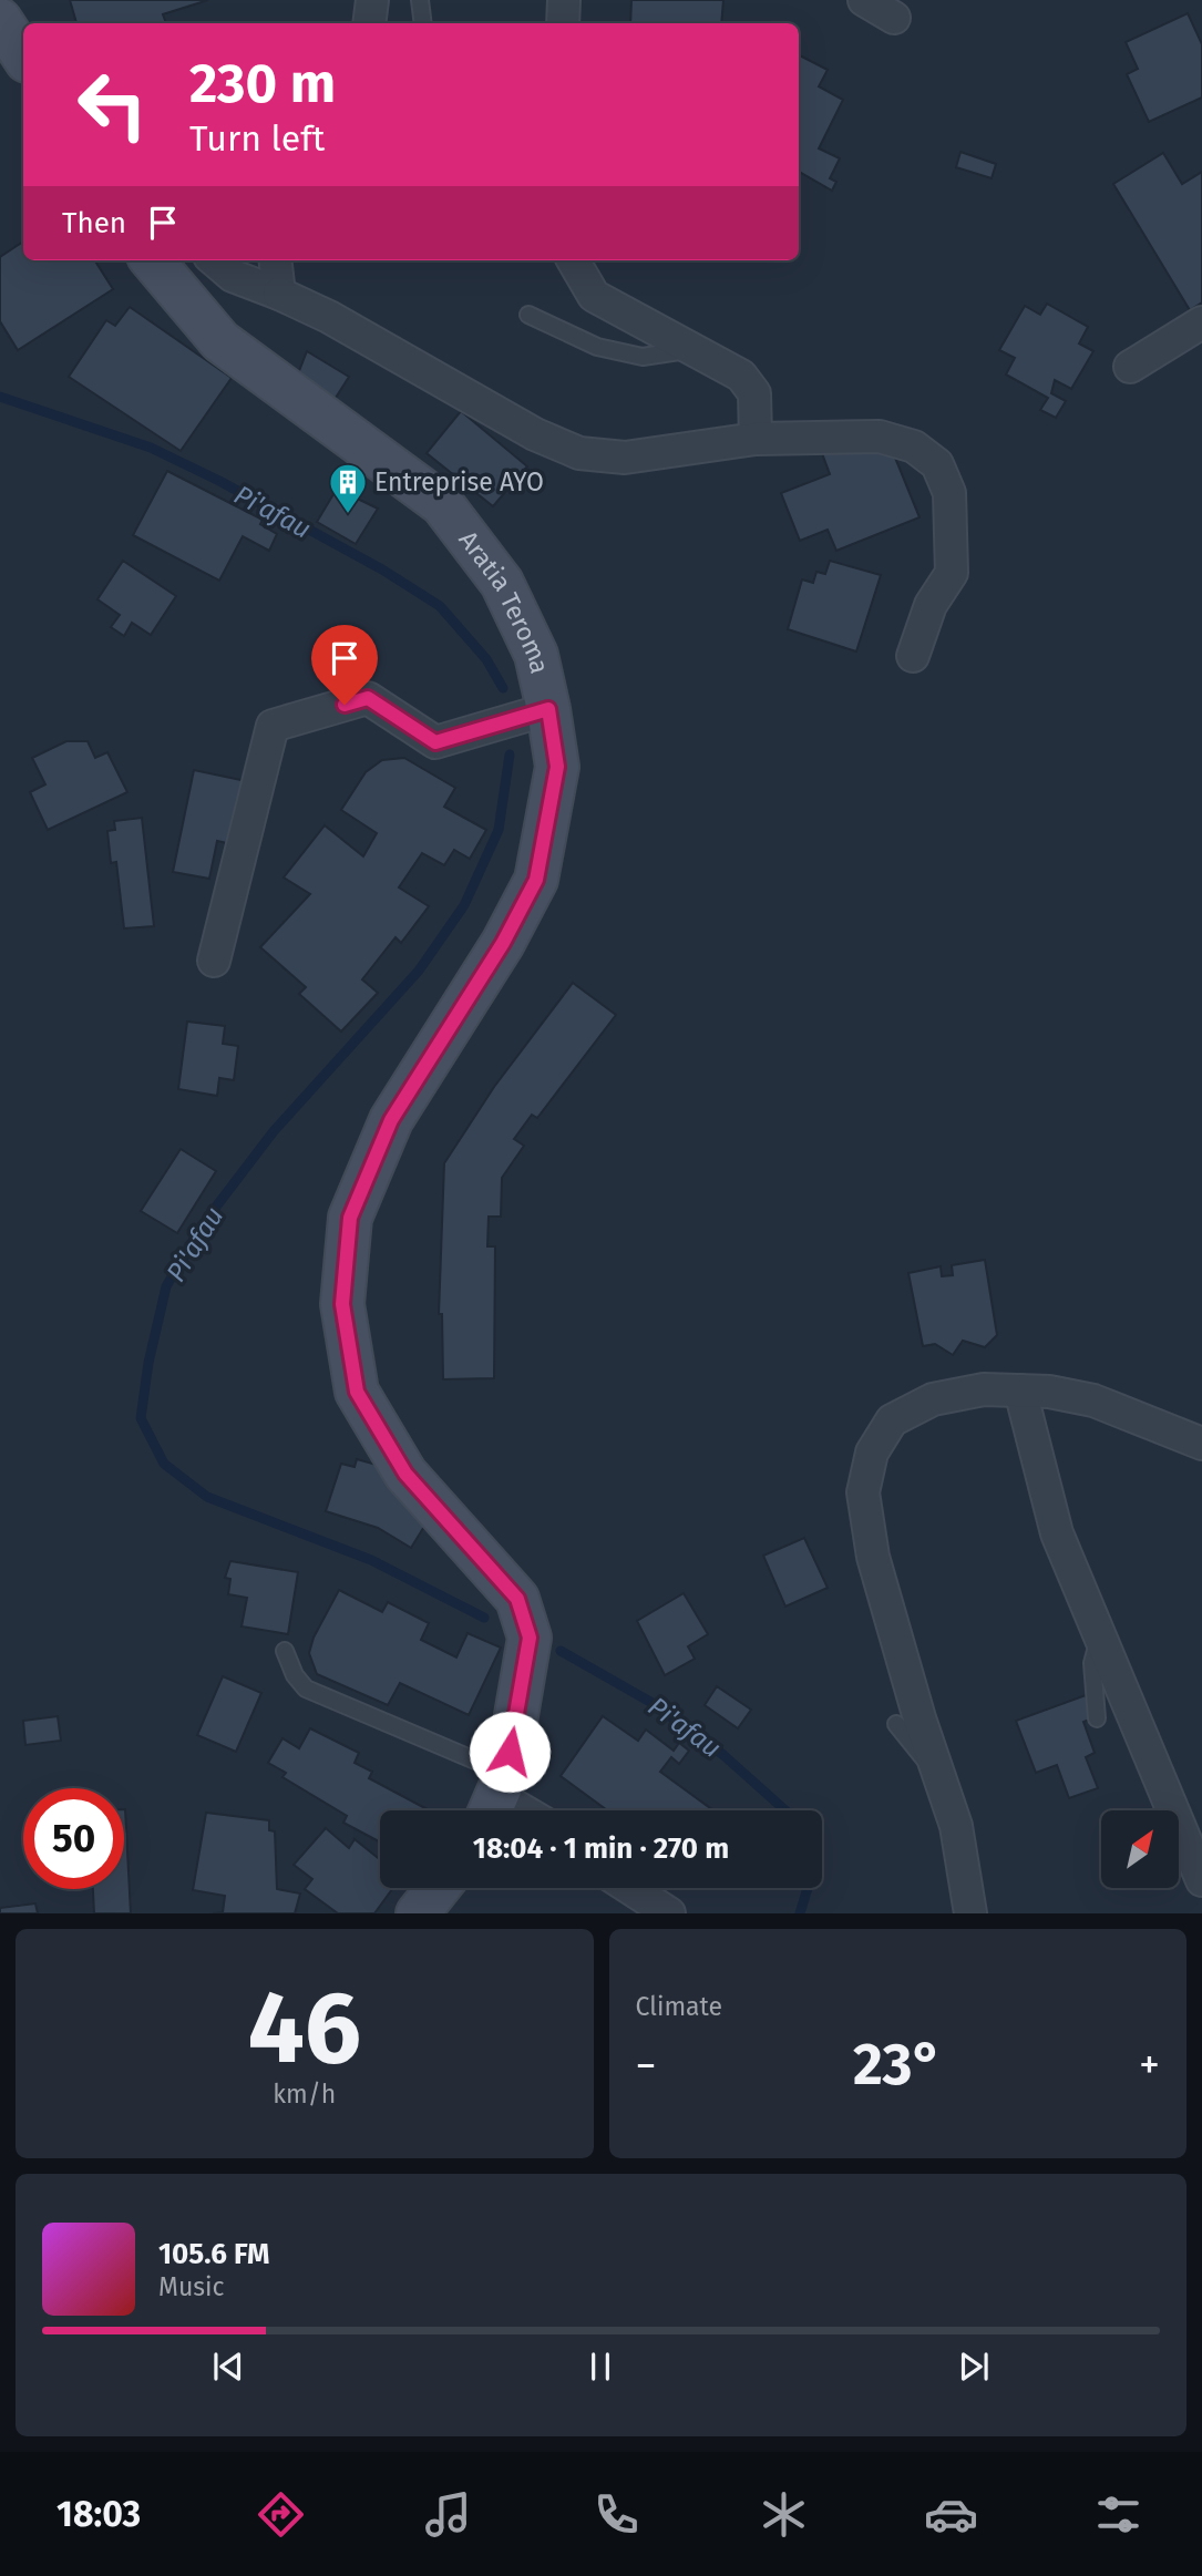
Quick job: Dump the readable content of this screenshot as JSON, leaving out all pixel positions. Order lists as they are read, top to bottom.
{
  "streets": {
    "main road": ["Aratia Teroma"]
  },
  "water": ["Pi'afau"],
  "places": {
    "building": ["Entreprise AYO"]
  },
  "north": "top right",
  "page": {
    "turn": ["230 m", "Turn left"],
    "then": "Then",
    "limit": "50",
    "trip": "18:04 · 1 min · 270 m",
    "tile": [
      ["46", "km/h"],
      "Climate"
    ],
    "heat": ["−", "23°", "+"],
    "song": ["105.6 FM", "Music"],
    "tabs": "18:03"
  }
}
